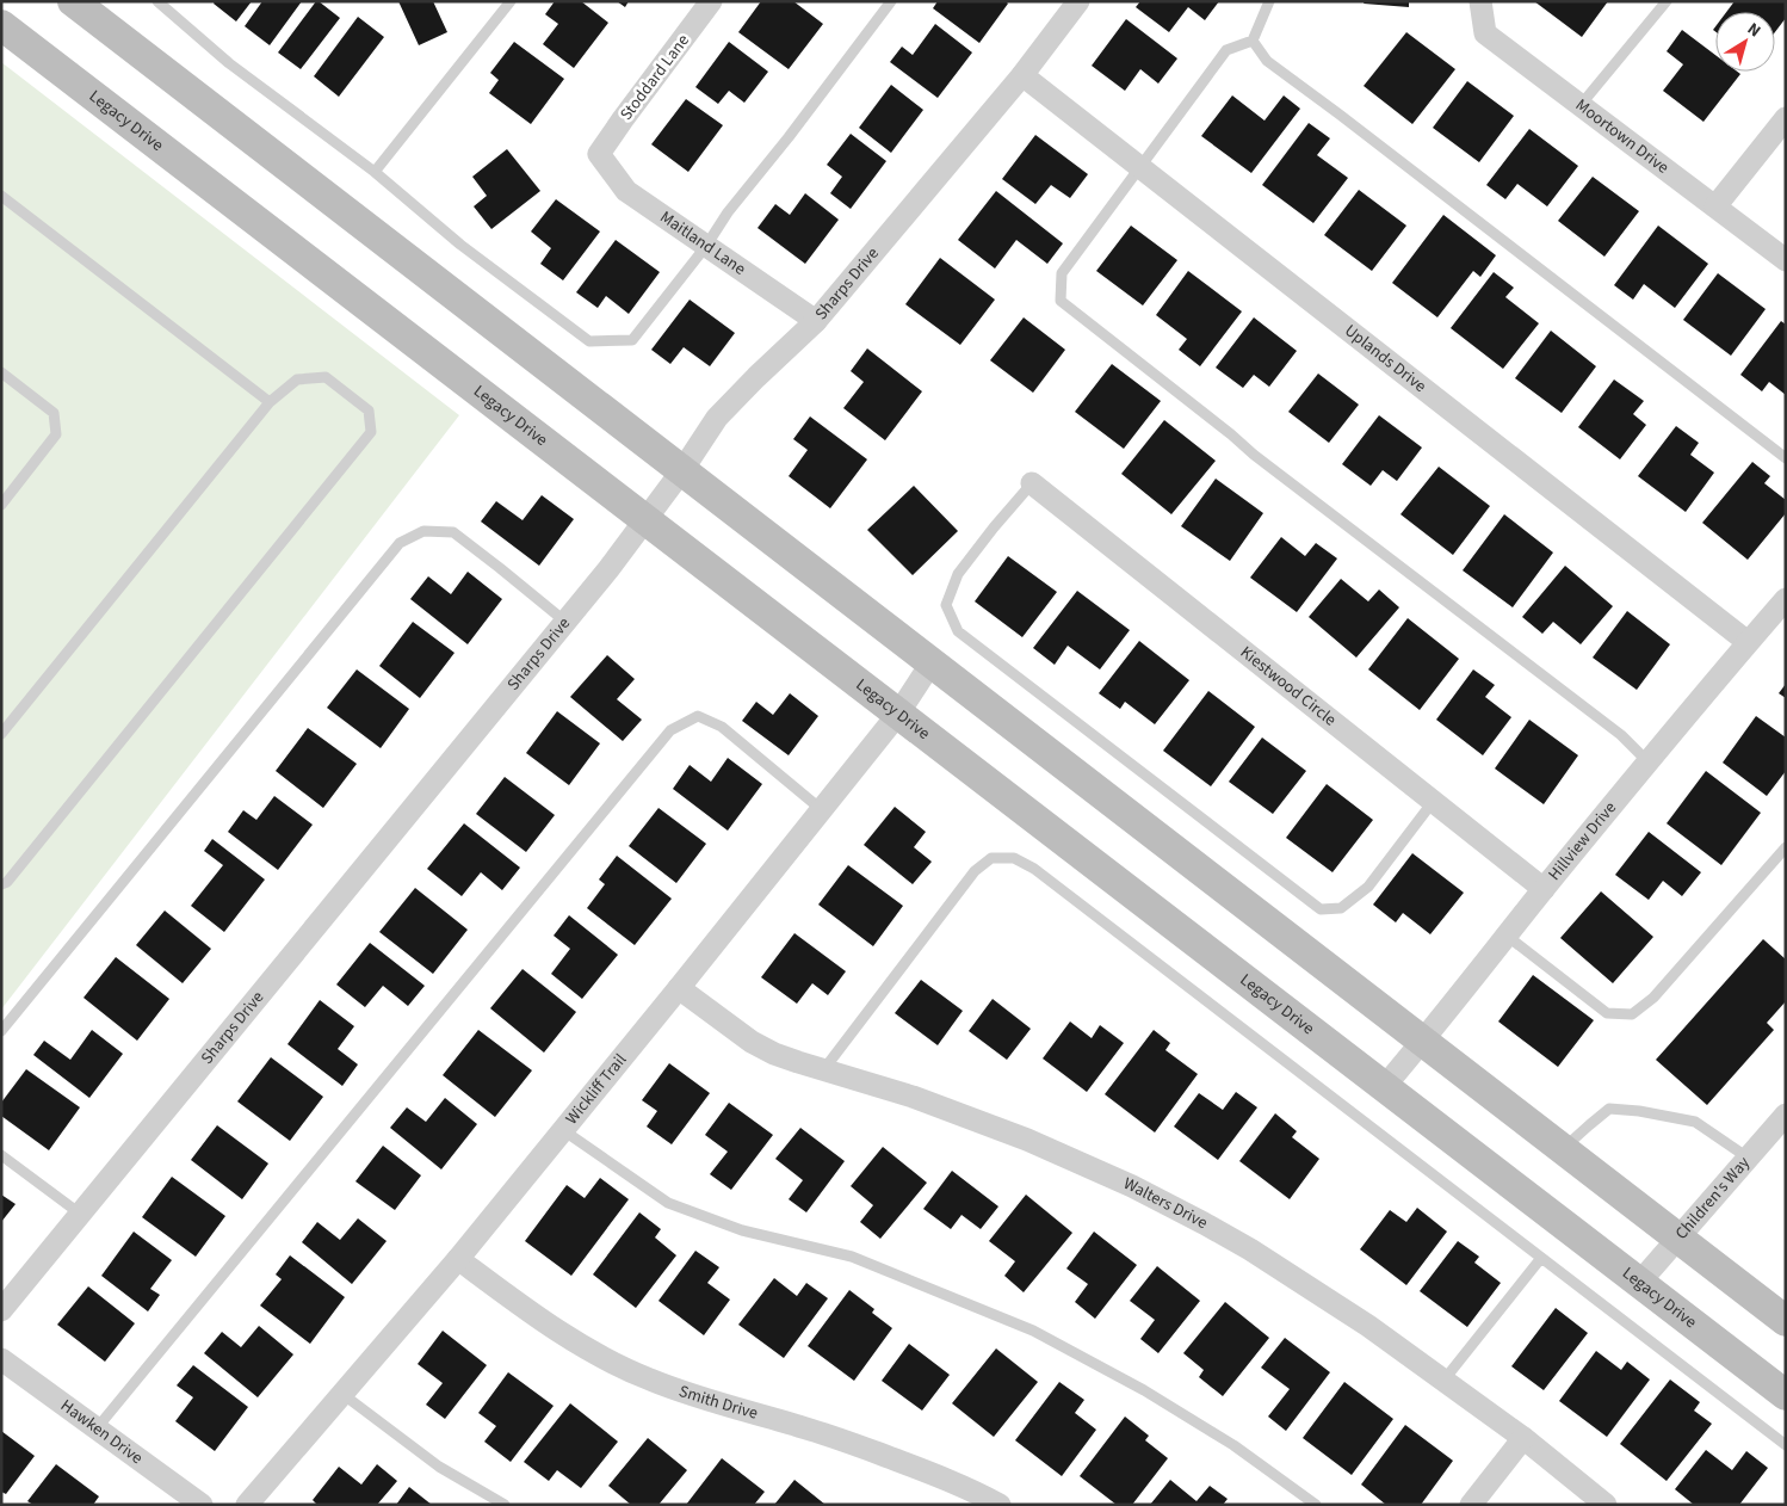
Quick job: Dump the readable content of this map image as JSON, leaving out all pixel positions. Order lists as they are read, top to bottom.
{
  "streets": {
    "main road": ["Legacy Drive"],
    "street": [
      "Stoddard Lane",
      "Moortown Drive",
      "Maitland Lane",
      "Sharps Drive",
      "Uplands Drive",
      "Kiestwood Circle",
      "Hillview Drive",
      "Wickliff Trail",
      "Children's Way",
      "Walters Drive",
      "Smith Drive",
      "Hawken Drive"
    ]
  },
  "crossings": [
    ["Stoddard Lane", "Maitland Lane"],
    ["Legacy Drive", "Sharps Drive"],
    ["Legacy Drive", "Hillview Drive"],
    ["Legacy Drive", "Wickliff Trail"],
    ["Legacy Drive", "Children's Way"],
    ["Maitland Lane", "Sharps Drive"],
    ["Sharps Drive", "Uplands Drive"],
    ["Uplands Drive", "Hillview Drive"],
    ["Kiestwood Circle", "Hillview Drive"],
    ["Wickliff Trail", "Walters Drive"],
    ["Wickliff Trail", "Smith Drive"]
  ],
  "north": "top right"
}
